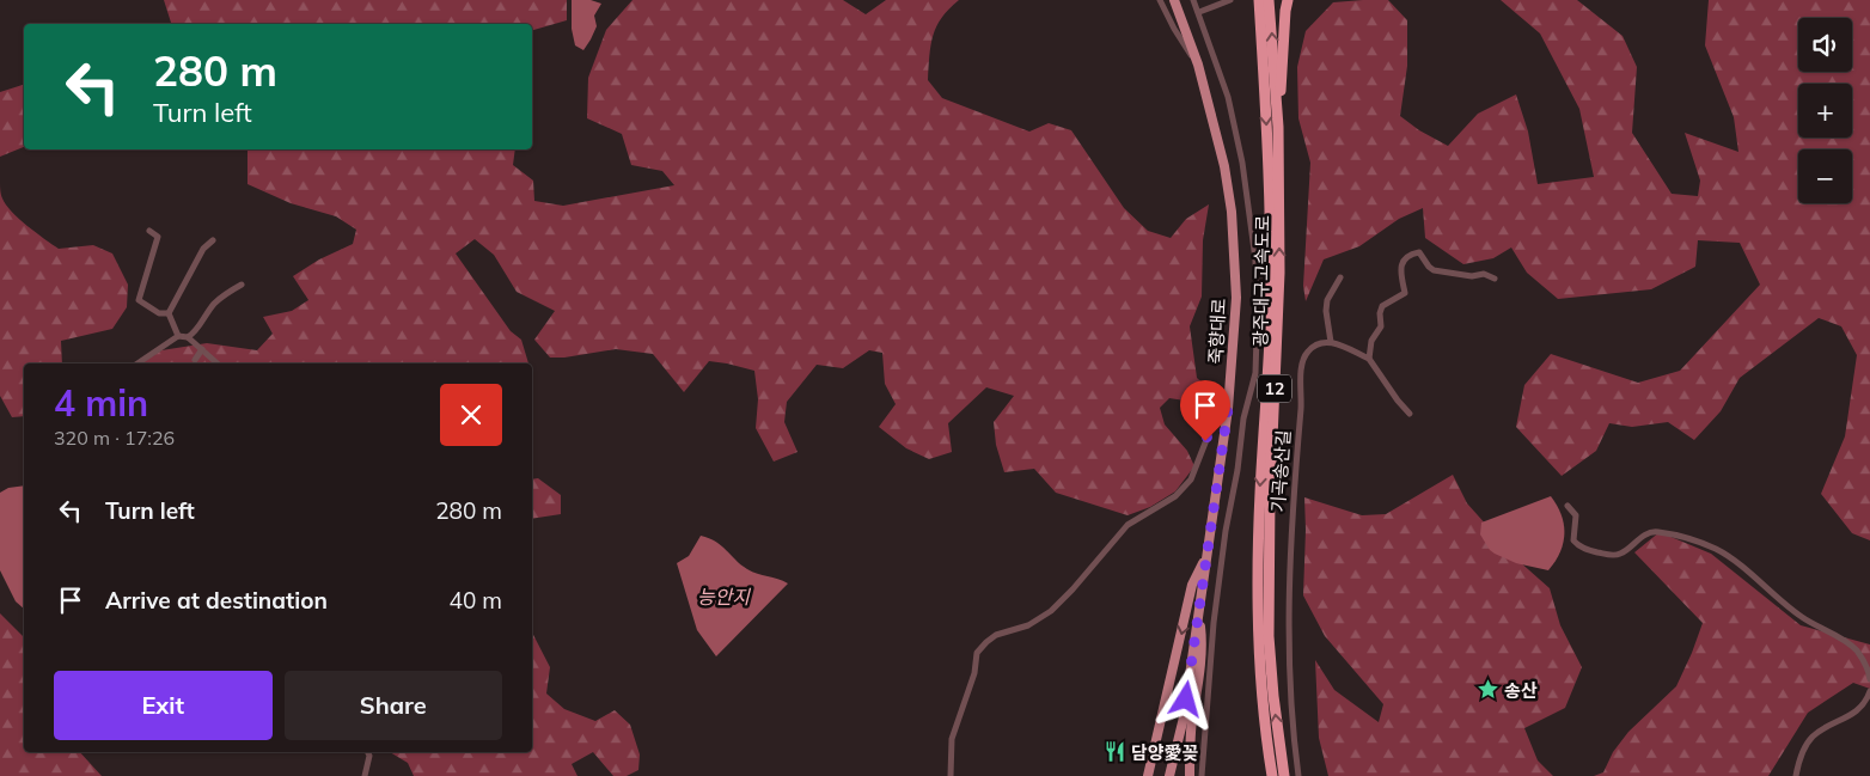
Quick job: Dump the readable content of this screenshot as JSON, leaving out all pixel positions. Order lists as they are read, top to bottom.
{
  "streets": {
    "highway": ["광주대구고속도로", "12"],
    "main road": ["죽향대로"],
    "street": ["기곡송산길"]
  },
  "water": ["능안지"],
  "places": {
    "place": ["송산"],
    "restaurant": ["담양愛꽂"]
  },
  "page": {
    "map_buttons": ["+", "−"],
    "turn": ["280 m", "Turn left"],
    "heading": ["4 min", "320 m · 17:26"],
    "list": [
      {
        "name": "Turn left",
        "value": "280 m"
      },
      {
        "name": "Arrive at destination",
        "value": "40 m"
      }
    ],
    "buttons": ["Exit", "Share"]
  }
}
